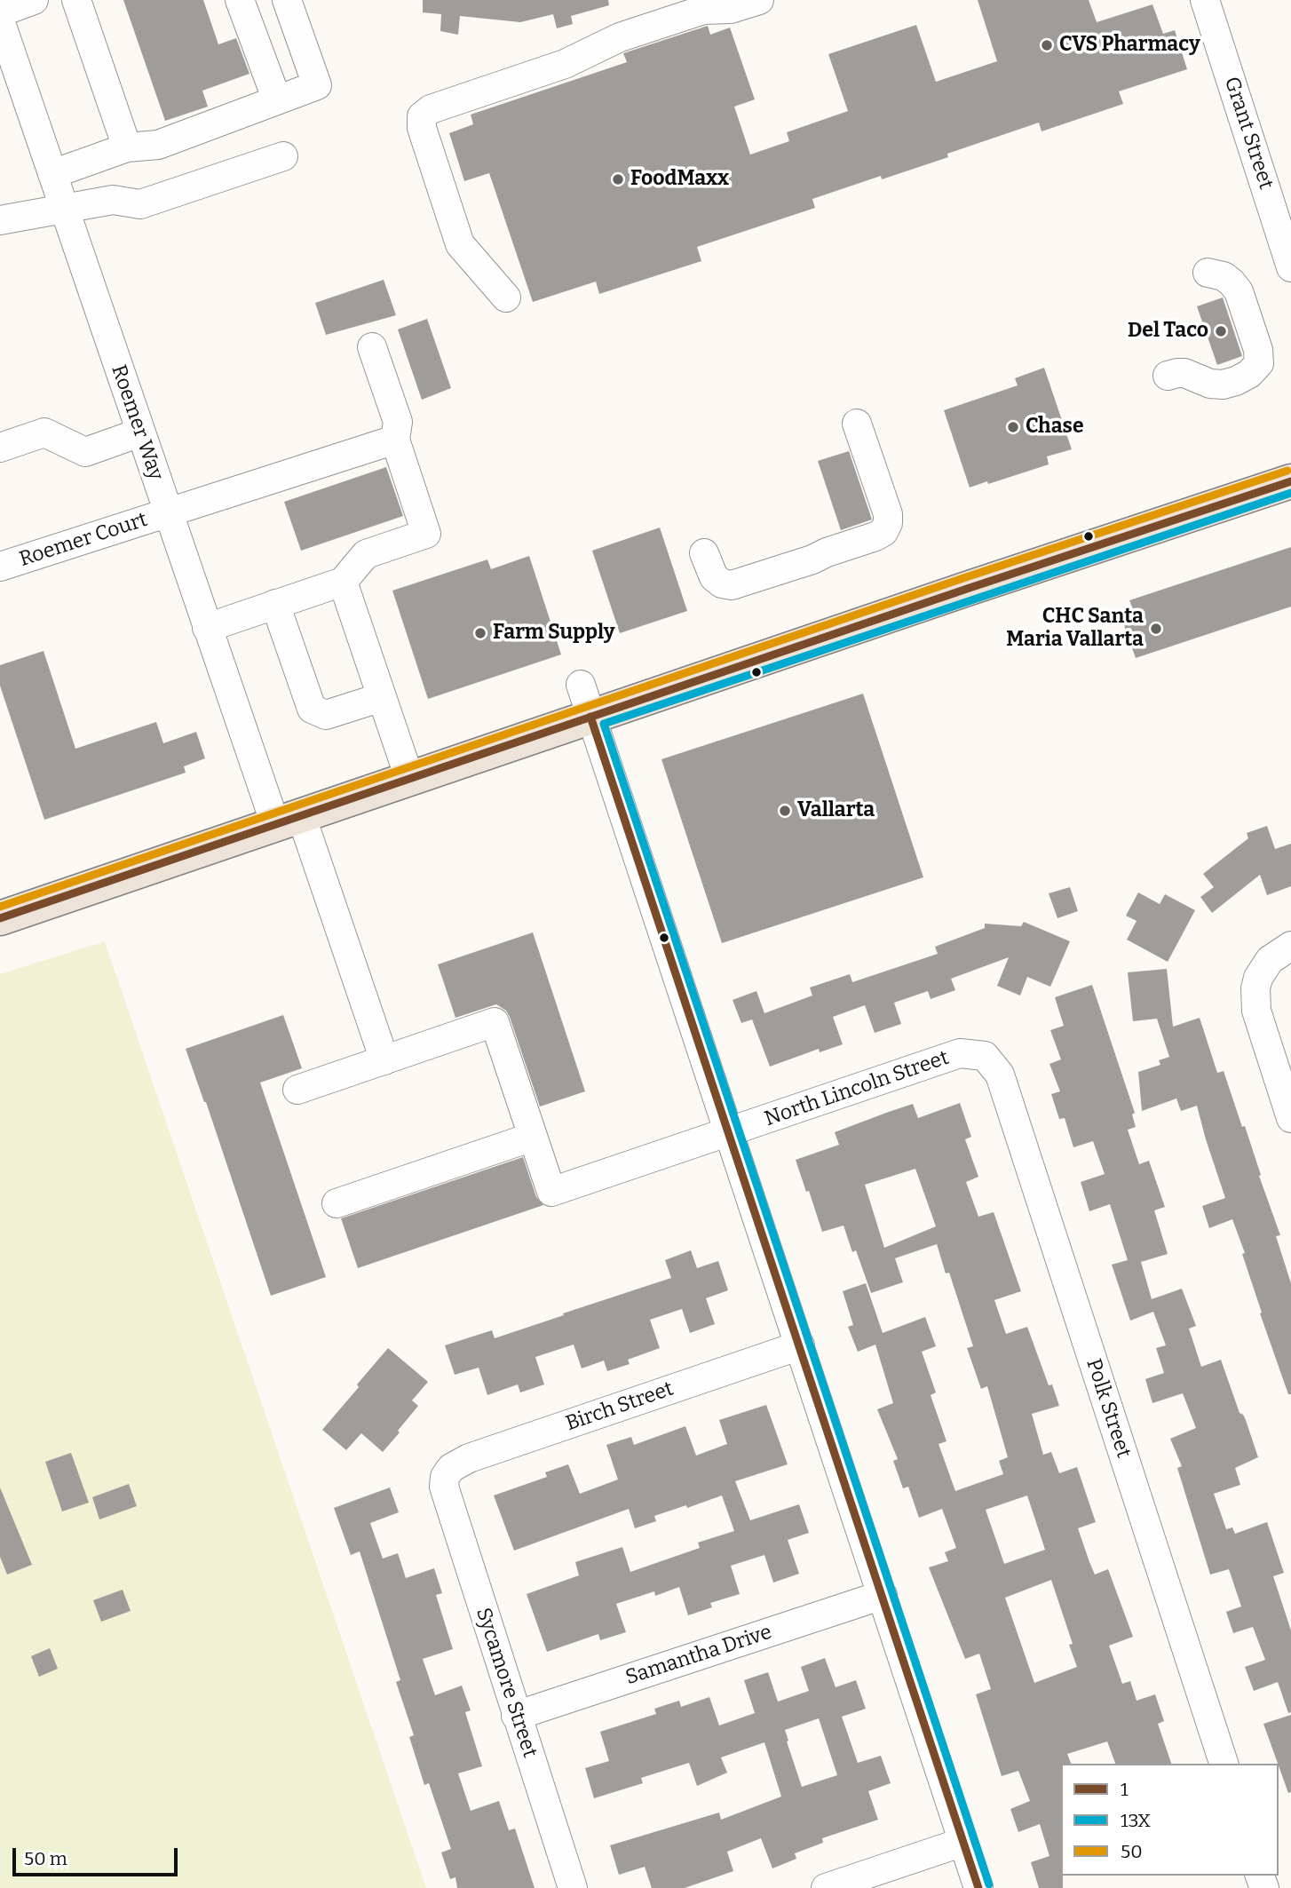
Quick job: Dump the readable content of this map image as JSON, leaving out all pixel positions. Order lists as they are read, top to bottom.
{
  "streets": {
    "street": [
      "Grant Street",
      "Roemer Way",
      "Roemer Court",
      "North Lincoln Street",
      "Birch Street",
      "Polk Street",
      "Samantha Drive",
      "Sycamore Street"
    ]
  },
  "crossings": [
    ["Roemer Way", "Roemer Court"],
    ["North Lincoln Street", "Polk Street"],
    ["Birch Street", "Sycamore Street"],
    ["Samantha Drive", "Sycamore Street"]
  ],
  "places": [
    "CVS Pharmacy",
    "FoodMaxx",
    "Del Taco",
    "Chase",
    "CHC Santa Maria Vallarta",
    "Farm Supply",
    "Vallarta"
  ],
  "lines": ["transit line 50", "transit line 1", "transit line 13X"],
  "legend": ["1", "13X", "50"],
  "scale_bar": "50 m"
}
